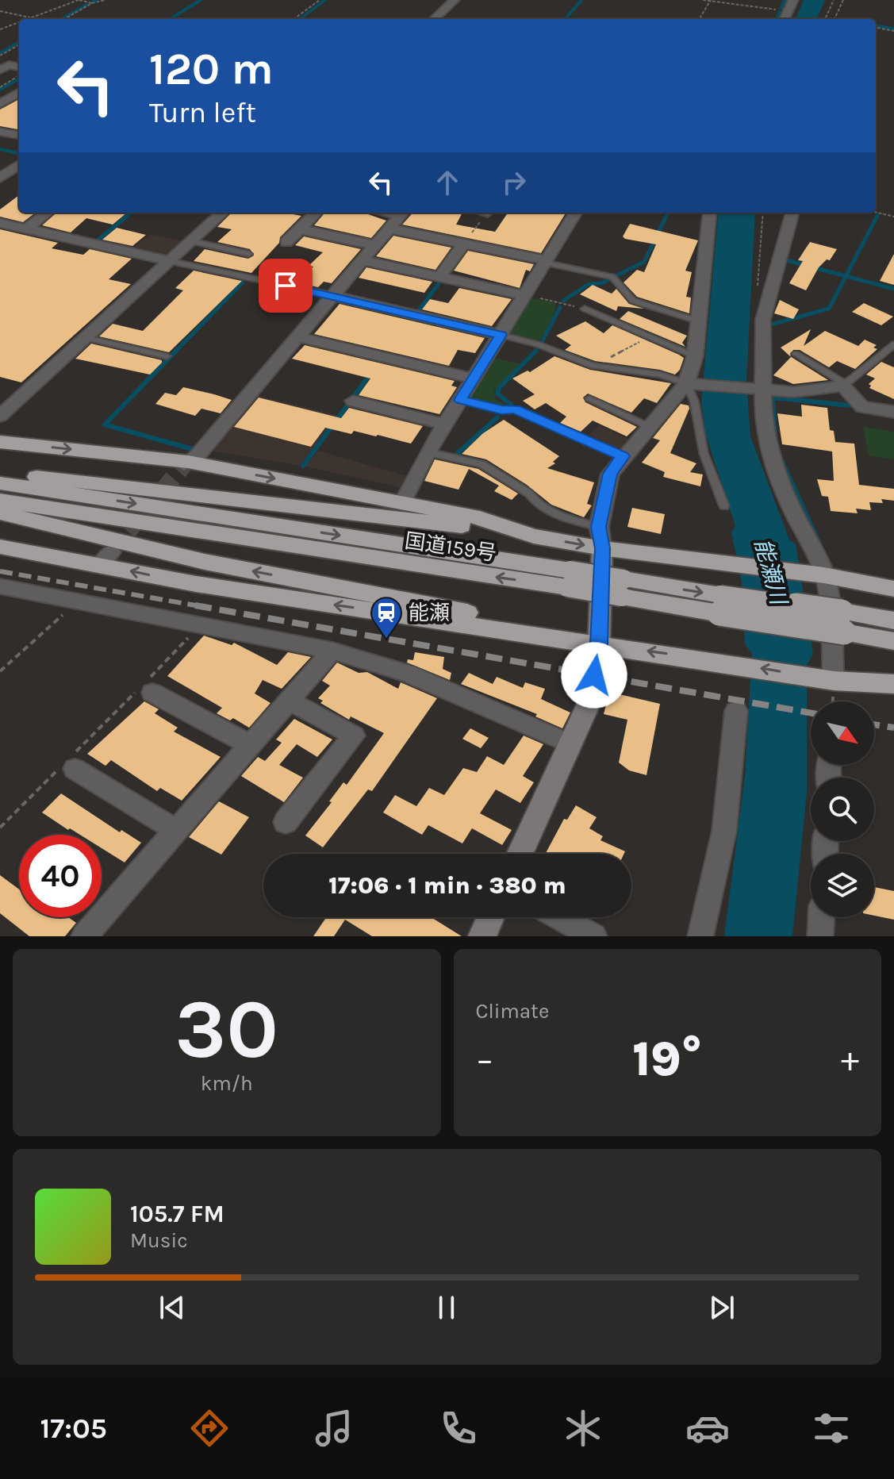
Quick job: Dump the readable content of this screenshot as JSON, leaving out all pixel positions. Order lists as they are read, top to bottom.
{
  "streets": {
    "highway": ["国道159号"]
  },
  "water": ["能瀬川"],
  "places": {
    "station": ["能瀬"]
  },
  "north": "bottom right",
  "page": {
    "turn": ["120 m", "Turn left"],
    "limit": "40",
    "trip": "17:06 · 1 min · 380 m",
    "tile": [
      ["30", "km/h"],
      "Climate"
    ],
    "heat": ["−", "19°", "+"],
    "song": ["105.7 FM", "Music"],
    "tabs": "17:05"
  }
}
